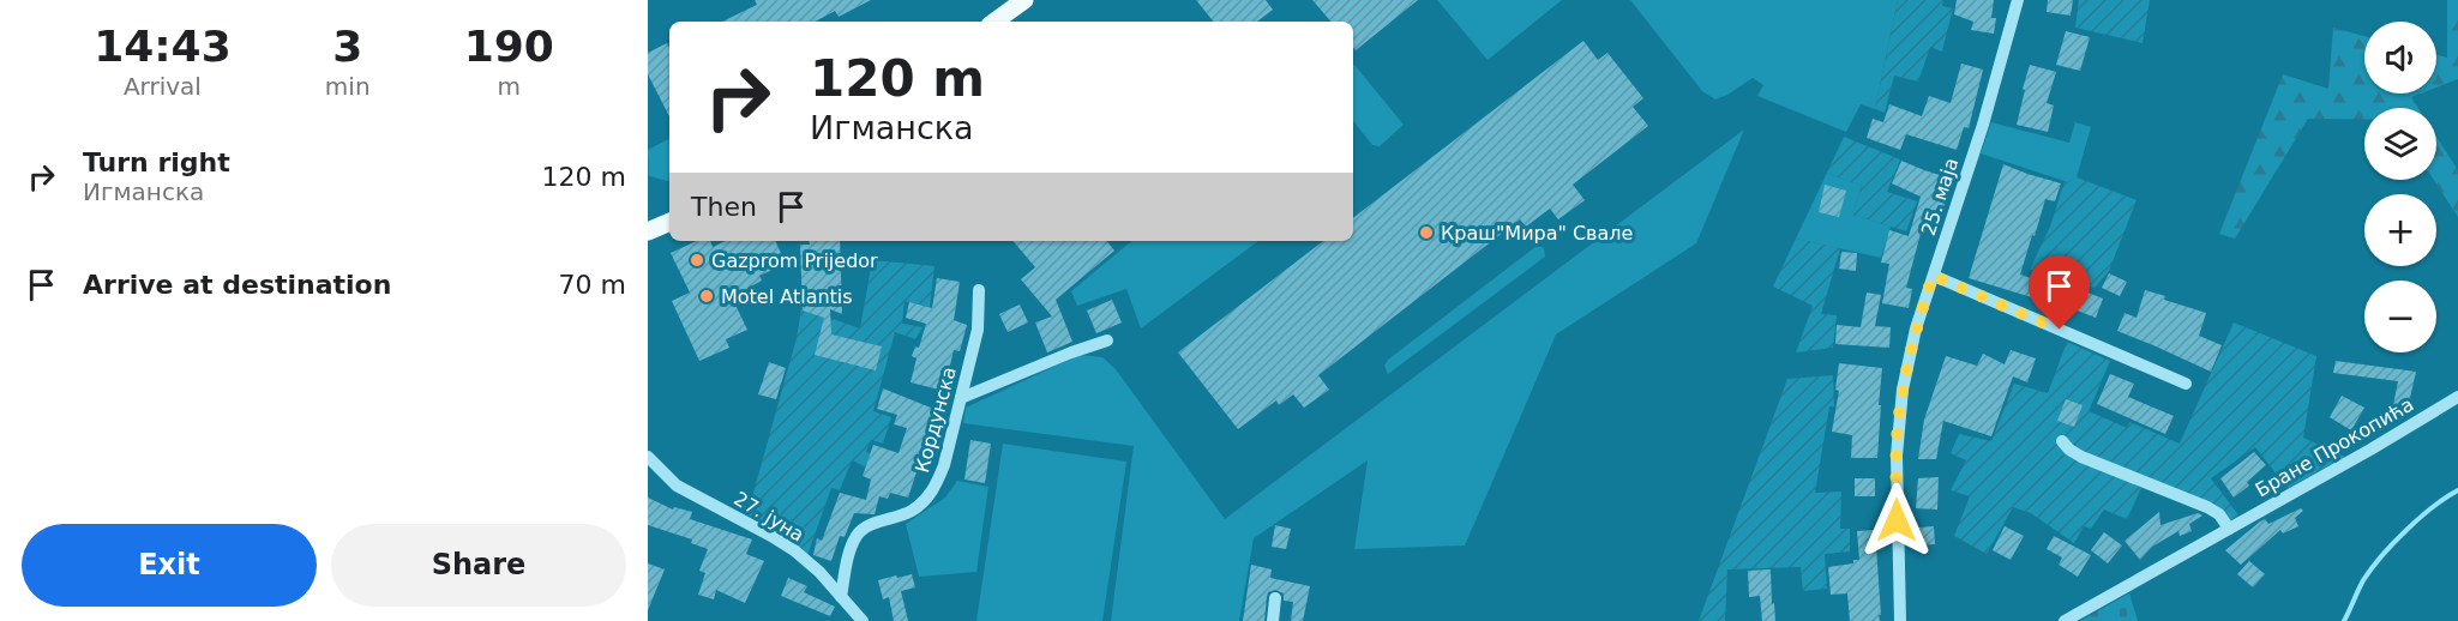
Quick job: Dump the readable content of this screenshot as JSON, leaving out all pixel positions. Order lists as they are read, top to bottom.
{
  "streets": {
    "street": [
      "25. маја",
      "Кордунска",
      "Бране Прокопића",
      "27. јуна"
    ]
  },
  "crossings": [
    ["Кордунска", "27. јуна"]
  ],
  "places": ["Краш\"Мира\" Свале", "Gazprom Prijedor", "Motel Atlantis"],
  "page": {
    "eta": [
      "14:43",
      "Arrival",
      "3",
      "min",
      "190",
      "m"
    ],
    "map_buttons": ["+", "−"],
    "turn": ["120 m", "Игманска"],
    "list": [
      {
        "name": "Turn right",
        "note": "Игманска",
        "value": "120 m"
      },
      {
        "name": "Arrive at destination",
        "value": "70 m"
      }
    ],
    "then": "Then",
    "buttons": ["Exit", "Share"]
  }
}
